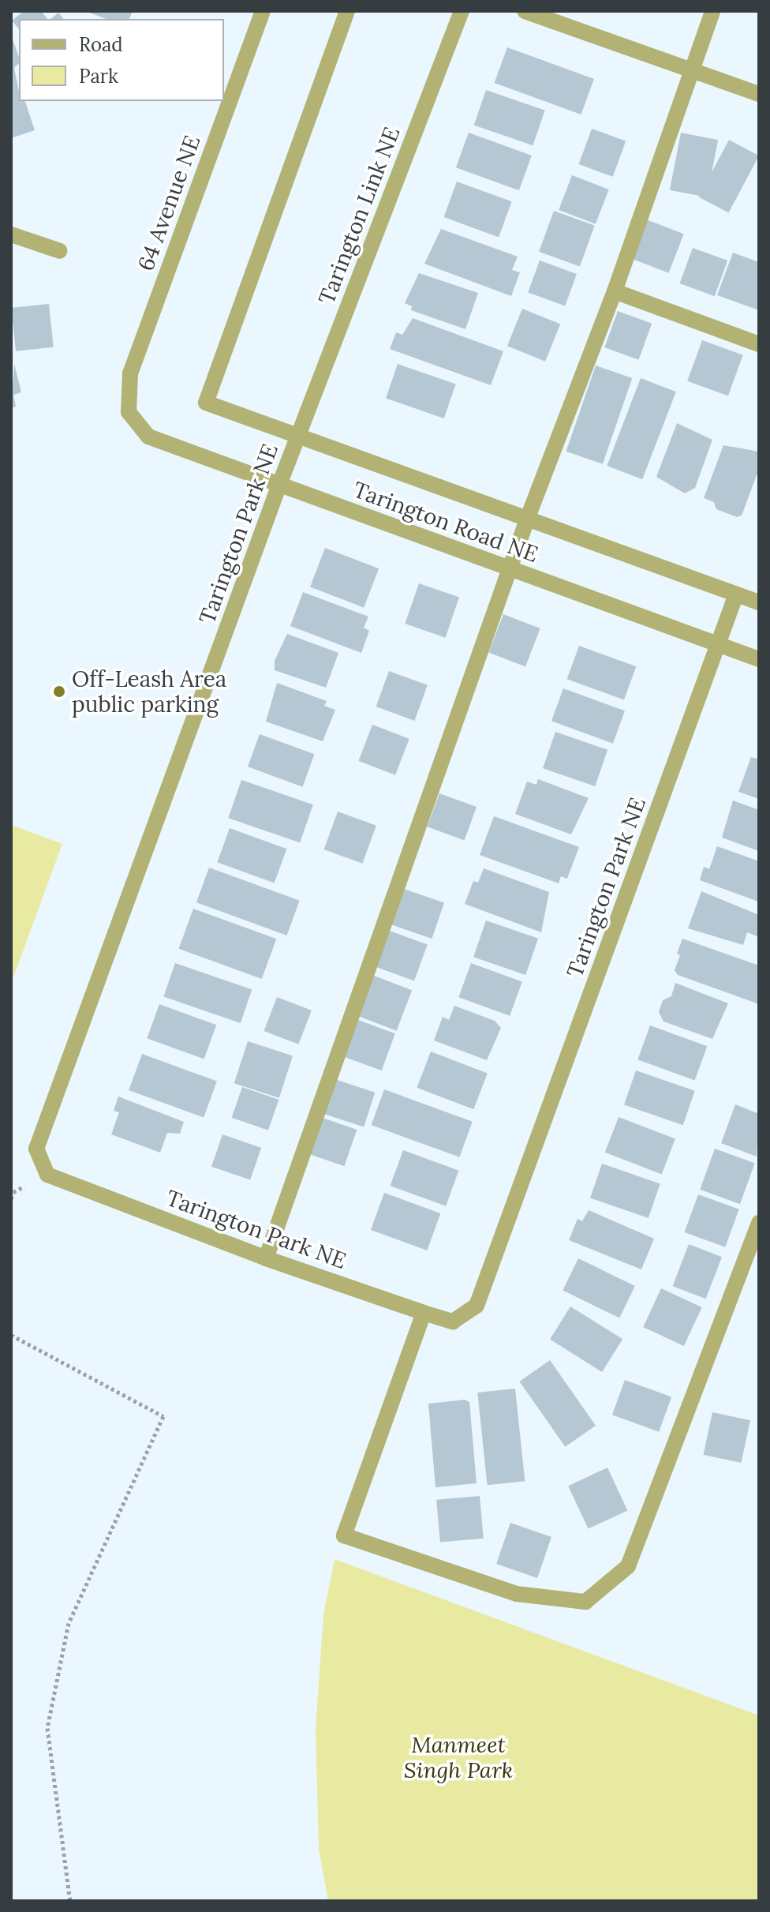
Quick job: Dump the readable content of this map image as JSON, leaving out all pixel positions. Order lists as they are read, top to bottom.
{
  "streets": {
    "street": [
      "64 Avenue NE",
      "Tarington Link NE",
      "Tarington Road NE",
      "Tarington Park NE"
    ]
  },
  "crossings": [
    ["64 Avenue NE", "Tarington Road NE"],
    ["Tarington Link NE", "Tarington Road NE"],
    ["Tarington Link NE", "Tarington Park NE"],
    ["Tarington Road NE", "Tarington Park NE"]
  ],
  "parks": ["Manmeet Singh Park"],
  "places": ["Off-Leash Area public parking"],
  "legend": ["Road", "Park"]
}
